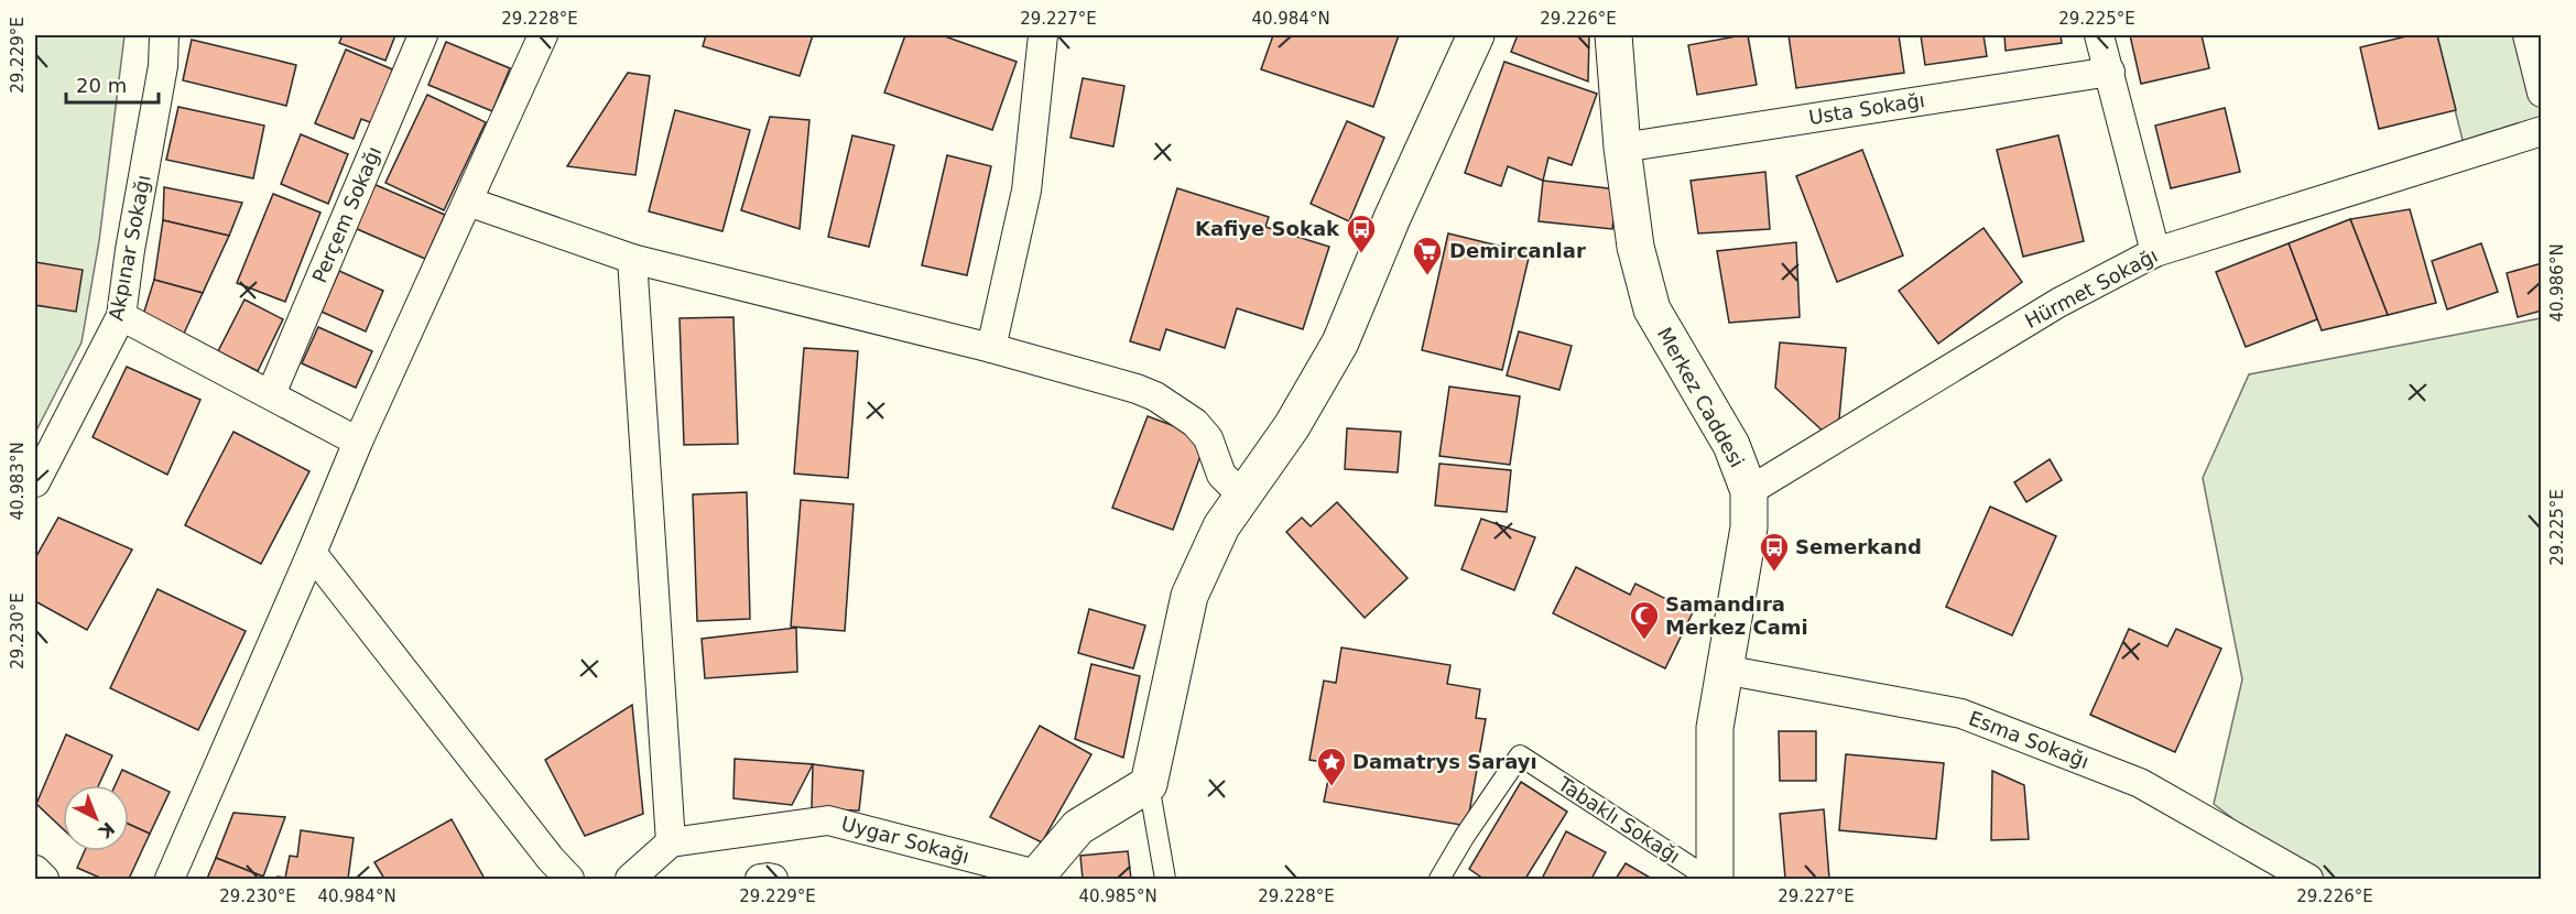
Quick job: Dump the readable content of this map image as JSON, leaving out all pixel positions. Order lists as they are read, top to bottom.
{
  "streets": {
    "main road": ["Merkez Caddesi"],
    "street": [
      "Usta Sokağı",
      "Perçem Sokağı",
      "Akpınar Sokağı",
      "Hürmet Sokağı",
      "Esma Sokağı",
      "Tabaklı Sokağı",
      "Uygar Sokağı"
    ]
  },
  "crossings": [
    ["Usta Sokağı", "Merkez Caddesi"],
    ["Hürmet Sokağı", "Merkez Caddesi"],
    ["Merkez Caddesi", "Esma Sokağı"]
  ],
  "places": {
    "bus stop": ["Kafiye Sokak", "Semerkand"],
    "supermarket": ["Demircanlar"],
    "mosque": ["Samandıra Merkez Cami"],
    "place": ["Damatrys Sarayı"]
  },
  "scale_bar": "20 m",
  "north": "bottom right",
  "coordinates": [
    "29.228°E",
    "29.227°E",
    "40.984°N",
    "29.226°E",
    "29.225°E",
    "29.229°E",
    "40.986°N",
    "40.983°N",
    "29.230°E",
    "40.985°N"
  ]
}
